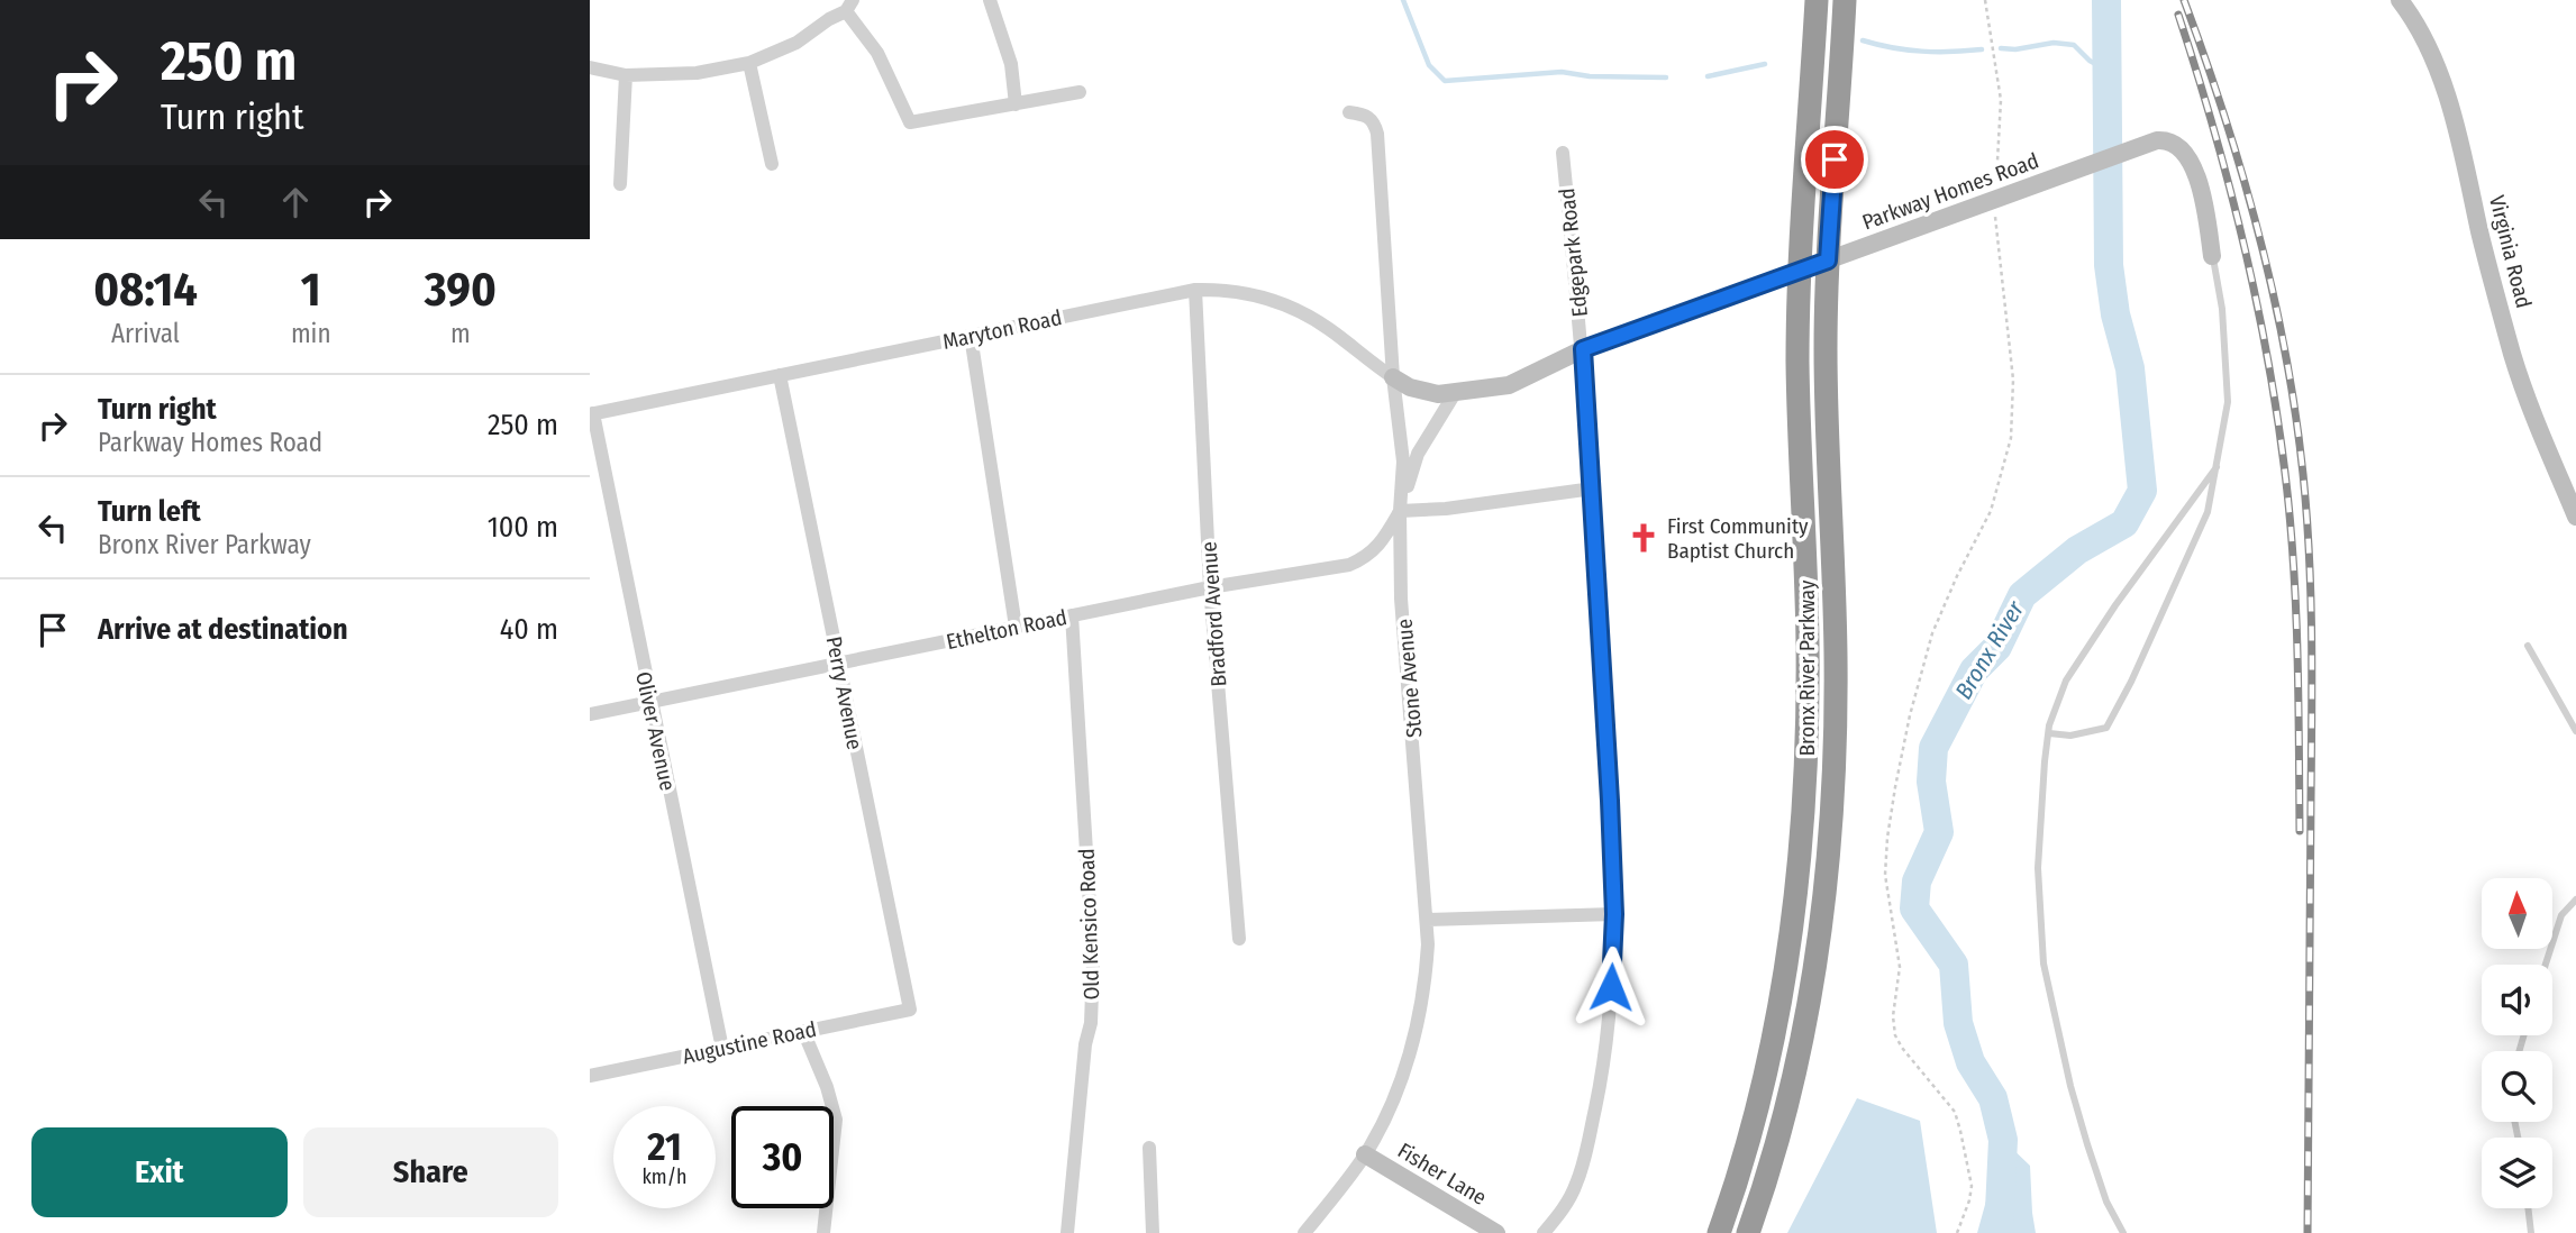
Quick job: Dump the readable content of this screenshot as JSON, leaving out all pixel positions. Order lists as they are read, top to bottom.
{
  "streets": {
    "highway": ["Bronx River Parkway"],
    "street": [
      "Parkway Homes Road",
      "Virginia Road",
      "Edgepark Road",
      "Maryton Road",
      "Bradford Avenue",
      "Ethelton Road",
      "Stone Avenue",
      "Perry Avenue",
      "Oliver Avenue",
      "Old Kensico Road",
      "Augustine Road",
      "Fisher Lane"
    ]
  },
  "crossings": [
    ["Parkway Homes Road", "Edgepark Road"],
    ["Parkway Homes Road", "Maryton Road"],
    ["Parkway Homes Road", "Bronx River Parkway"],
    ["Parkway Homes Road", "Stone Avenue"],
    ["Maryton Road", "Bradford Avenue"],
    ["Maryton Road", "Stone Avenue"],
    ["Maryton Road", "Perry Avenue"],
    ["Maryton Road", "Oliver Avenue"],
    ["Bradford Avenue", "Ethelton Road"],
    ["Ethelton Road", "Stone Avenue"],
    ["Ethelton Road", "Perry Avenue"],
    ["Ethelton Road", "Oliver Avenue"],
    ["Ethelton Road", "Old Kensico Road"],
    ["Stone Avenue", "Fisher Lane"],
    ["Perry Avenue", "Augustine Road"],
    ["Oliver Avenue", "Augustine Road"]
  ],
  "water": ["Bronx River"],
  "places": {
    "church": ["First Community Baptist Church"]
  },
  "north": "top",
  "page": {
    "turn": ["250 m", "Turn right"],
    "eta": [
      "08:14",
      "Arrival",
      "1",
      "min",
      "390",
      "m"
    ],
    "list": [
      {
        "name": "Turn right",
        "note": "Parkway Homes Road",
        "value": "250 m"
      },
      {
        "name": "Turn left",
        "note": "Bronx River Parkway",
        "value": "100 m"
      },
      {
        "name": "Arrive at destination",
        "value": "40 m"
      }
    ],
    "speed": "21 km/h",
    "limit": "30",
    "buttons": ["Exit", "Share"]
  }
}
